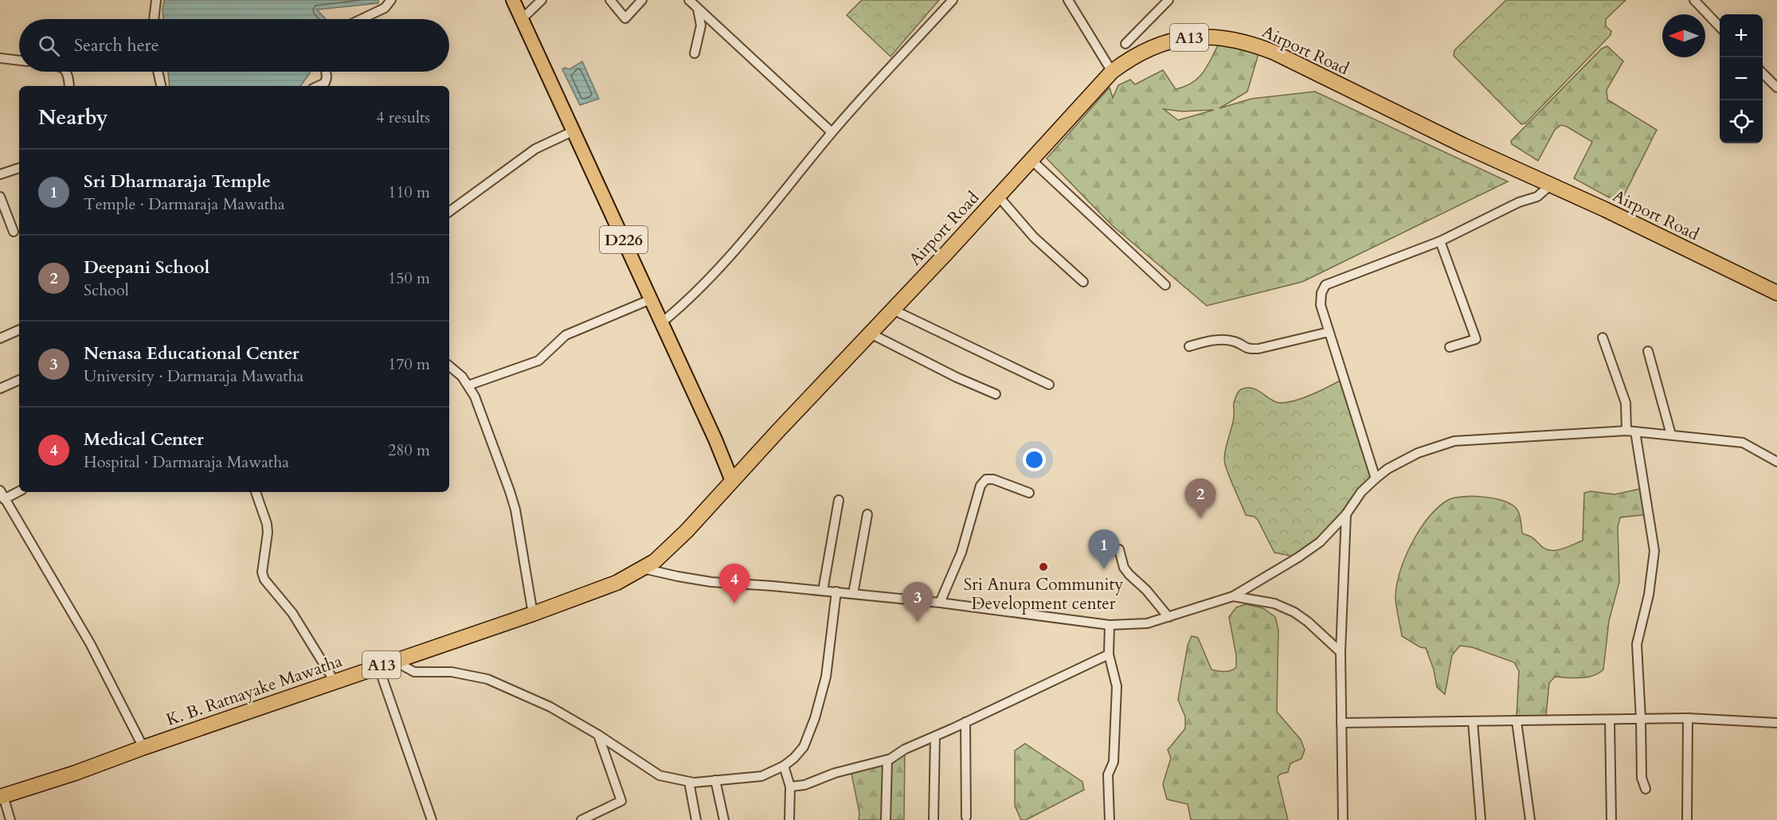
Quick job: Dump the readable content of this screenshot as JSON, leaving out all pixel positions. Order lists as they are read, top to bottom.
{
  "streets": {
    "highway": ["A13", "Airport Road", "K. B. Ratnayake Mawatha"],
    "main road": ["D226"]
  },
  "crossings": [
    ["Airport Road", "D226"],
    ["Airport Road", "K. B. Ratnayake Mawatha"],
    ["D226", "K. B. Ratnayake Mawatha"]
  ],
  "places": ["Sri Anura Community Development center"],
  "north": "left",
  "page": {
    "map_buttons": ["+", "−"],
    "search": "Search here",
    "heading": ["Nearby", "4 results"],
    "list": [
      {
        "mark": "1",
        "name": "Sri Dharmaraja Temple",
        "note": "Temple · Darmaraja Mawatha",
        "value": "110 m"
      },
      {
        "mark": "2",
        "name": "Deepani School",
        "note": "School",
        "value": "150 m"
      },
      {
        "mark": "3",
        "name": "Nenasa Educational Center",
        "note": "University · Darmaraja Mawatha",
        "value": "170 m"
      },
      {
        "mark": "4",
        "name": "Medical Center",
        "note": "Hospital · Darmaraja Mawatha",
        "value": "280 m"
      }
    ],
    "pins": [
      "2",
      "1",
      "4",
      "3"
    ]
  }
}
